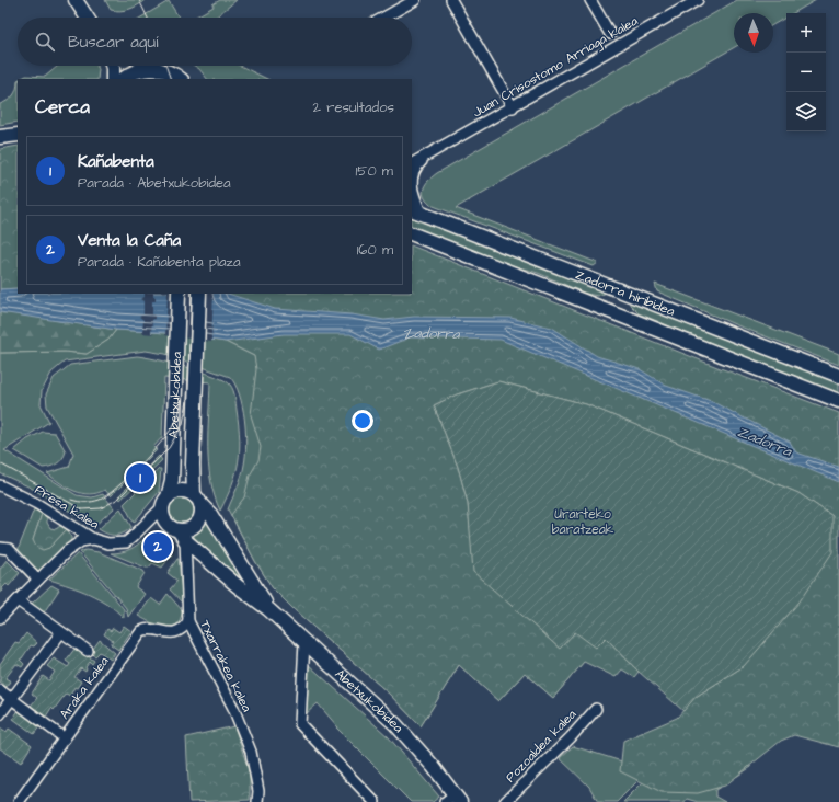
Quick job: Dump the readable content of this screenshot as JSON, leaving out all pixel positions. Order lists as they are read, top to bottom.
{
  "streets": {
    "main road": ["Zadorra hiribidea", "Abetxukobidea"],
    "street": [
      "Juan Crisostomo Arriaga kalea",
      "Presa kalea",
      "Txarrakea kalea",
      "Araka kalea",
      "Pozoaldea kalea"
    ]
  },
  "crossings": [
    ["Juan Crisostomo Arriaga kalea", "Zadorra hiribidea"],
    ["Abetxukobidea", "Presa kalea"],
    ["Abetxukobidea", "Txarrakea kalea"],
    ["Presa kalea", "Txarrakea kalea"],
    ["Txarrakea kalea", "Araka kalea"]
  ],
  "water": ["Zadorra"],
  "parks": ["Urarteko baratzeak"],
  "north": "bottom",
  "page": {
    "map_buttons": ["+", "−"],
    "search": "Buscar aquí",
    "heading": ["Cerca", "2 resultados"],
    "list": [
      {
        "mark": "1",
        "name": "Kañabenta",
        "note": "Parada · Abetxukobidea",
        "value": "150 m"
      },
      {
        "mark": "2",
        "name": "Venta la Caña",
        "note": "Parada · Kañabenta plaza",
        "value": "160 m"
      }
    ],
    "pins": ["1", "2"]
  }
}
